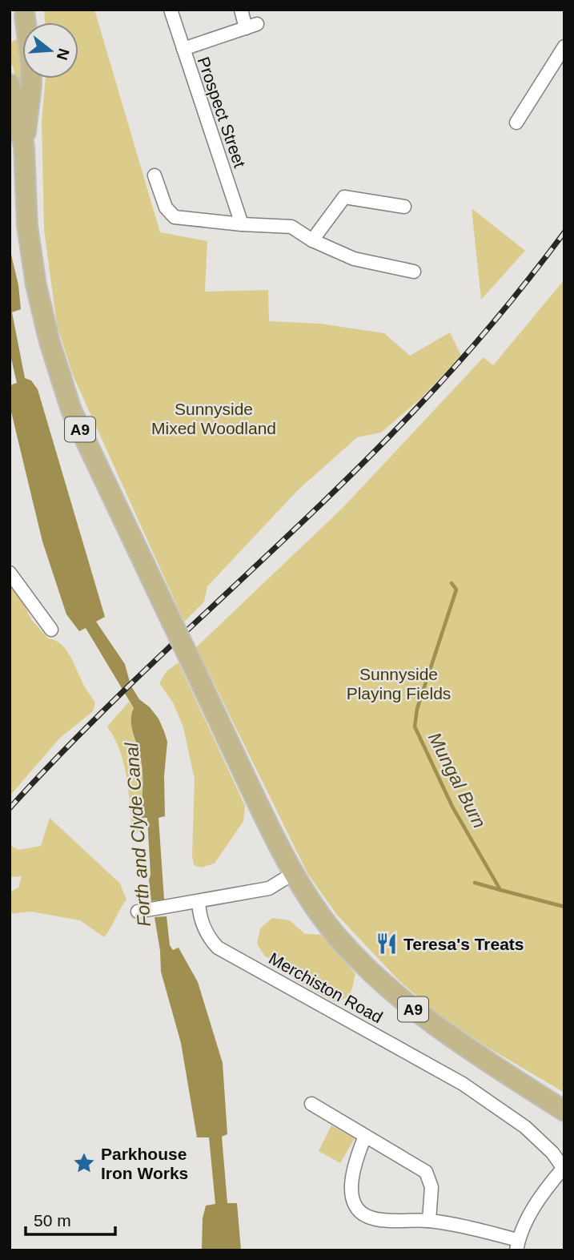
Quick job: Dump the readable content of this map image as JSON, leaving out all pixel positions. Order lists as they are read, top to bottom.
{
  "streets": {
    "main road": ["A9"],
    "street": ["Prospect Street", "Merchiston Road"]
  },
  "water": ["Mungal Burn", "Forth and Clyde Canal"],
  "parks": ["Sunnyside Mixed Woodland", "Sunnyside Playing Fields"],
  "places": {
    "restaurant": ["Teresa's Treats"],
    "place": ["Parkhouse Iron Works"]
  },
  "scale_bar": "50 m",
  "north": "right"
}
